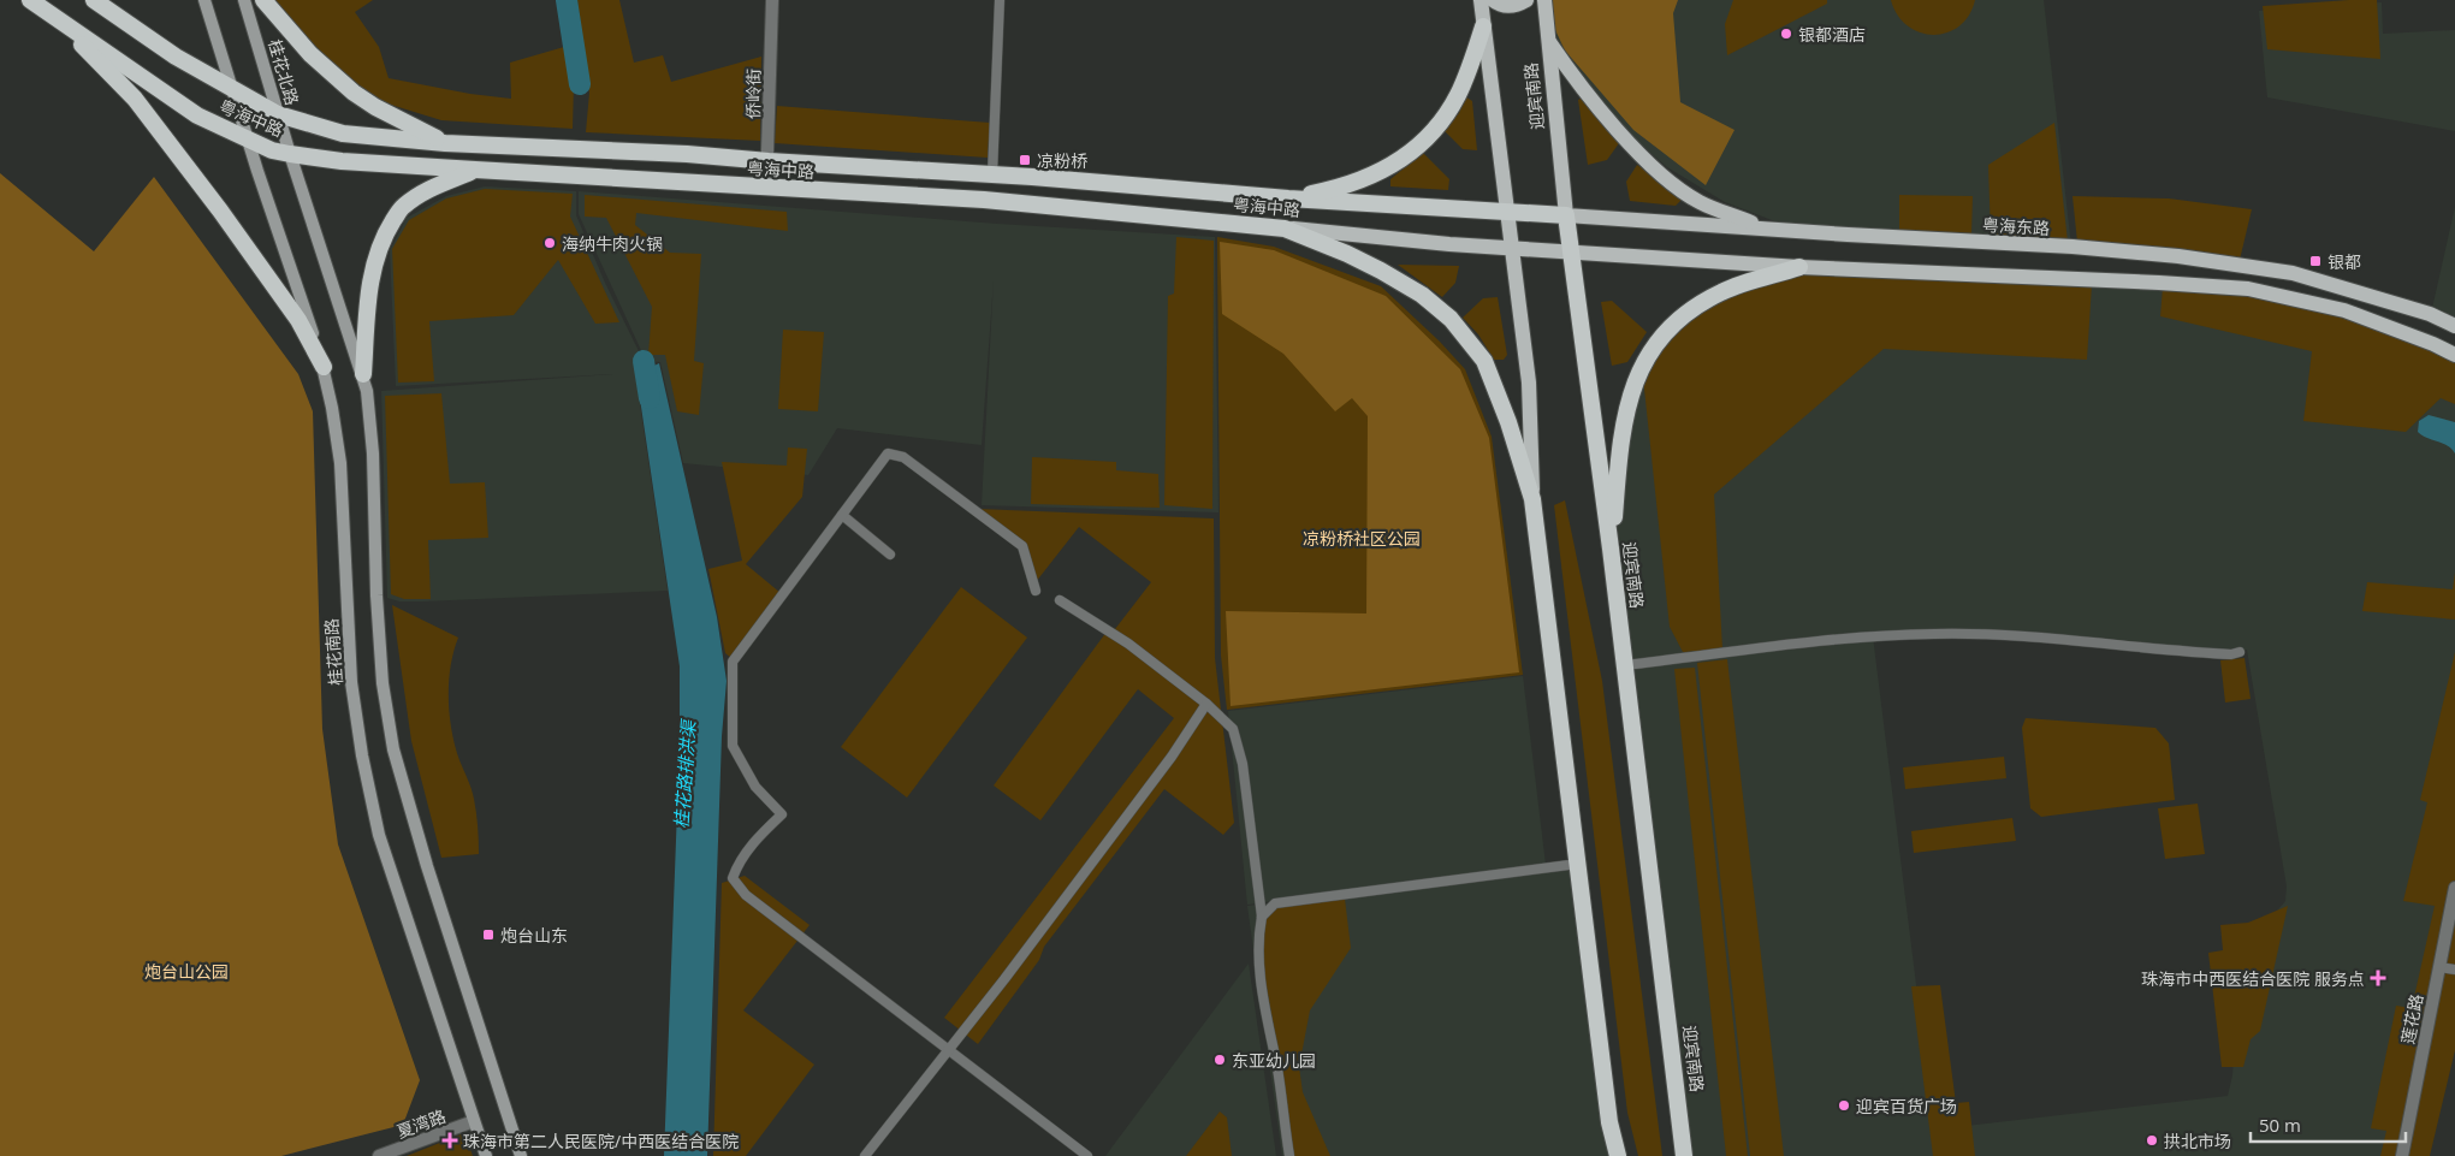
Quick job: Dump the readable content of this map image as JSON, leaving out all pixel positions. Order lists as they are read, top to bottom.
{
  "streets": {
    "highway": ["迎宾南路", "粤海中路"],
    "main road": ["桂花北路", "粤海东路", "桂花南路"],
    "street": ["侨岭街", "莲花路", "夏湾路"]
  },
  "crossings": [
    ["桂花北路", "粤海中路"],
    ["侨岭街", "粤海中路"],
    ["迎宾南路", "粤海中路"],
    ["迎宾南路", "粤海东路"],
    ["粤海中路", "粤海东路"],
    ["粤海中路", "桂花南路"],
    ["桂花南路", "夏湾路"]
  ],
  "water": ["桂花路排洪渠"],
  "parks": ["凉粉桥社区公园", "炮台山公园"],
  "places": {
    "other": [
      "银都酒店",
      "海纳牛肉火锅",
      "东亚幼儿园",
      "迎宾百货广场",
      "拱北市场"
    ],
    "transit": ["凉粉桥", "银都", "炮台山东"],
    "health": ["珠海市中西医结合医院 服务点", "珠海市第二人民医院/中西医结合医院"]
  },
  "scale_bar": "50 m"
}
